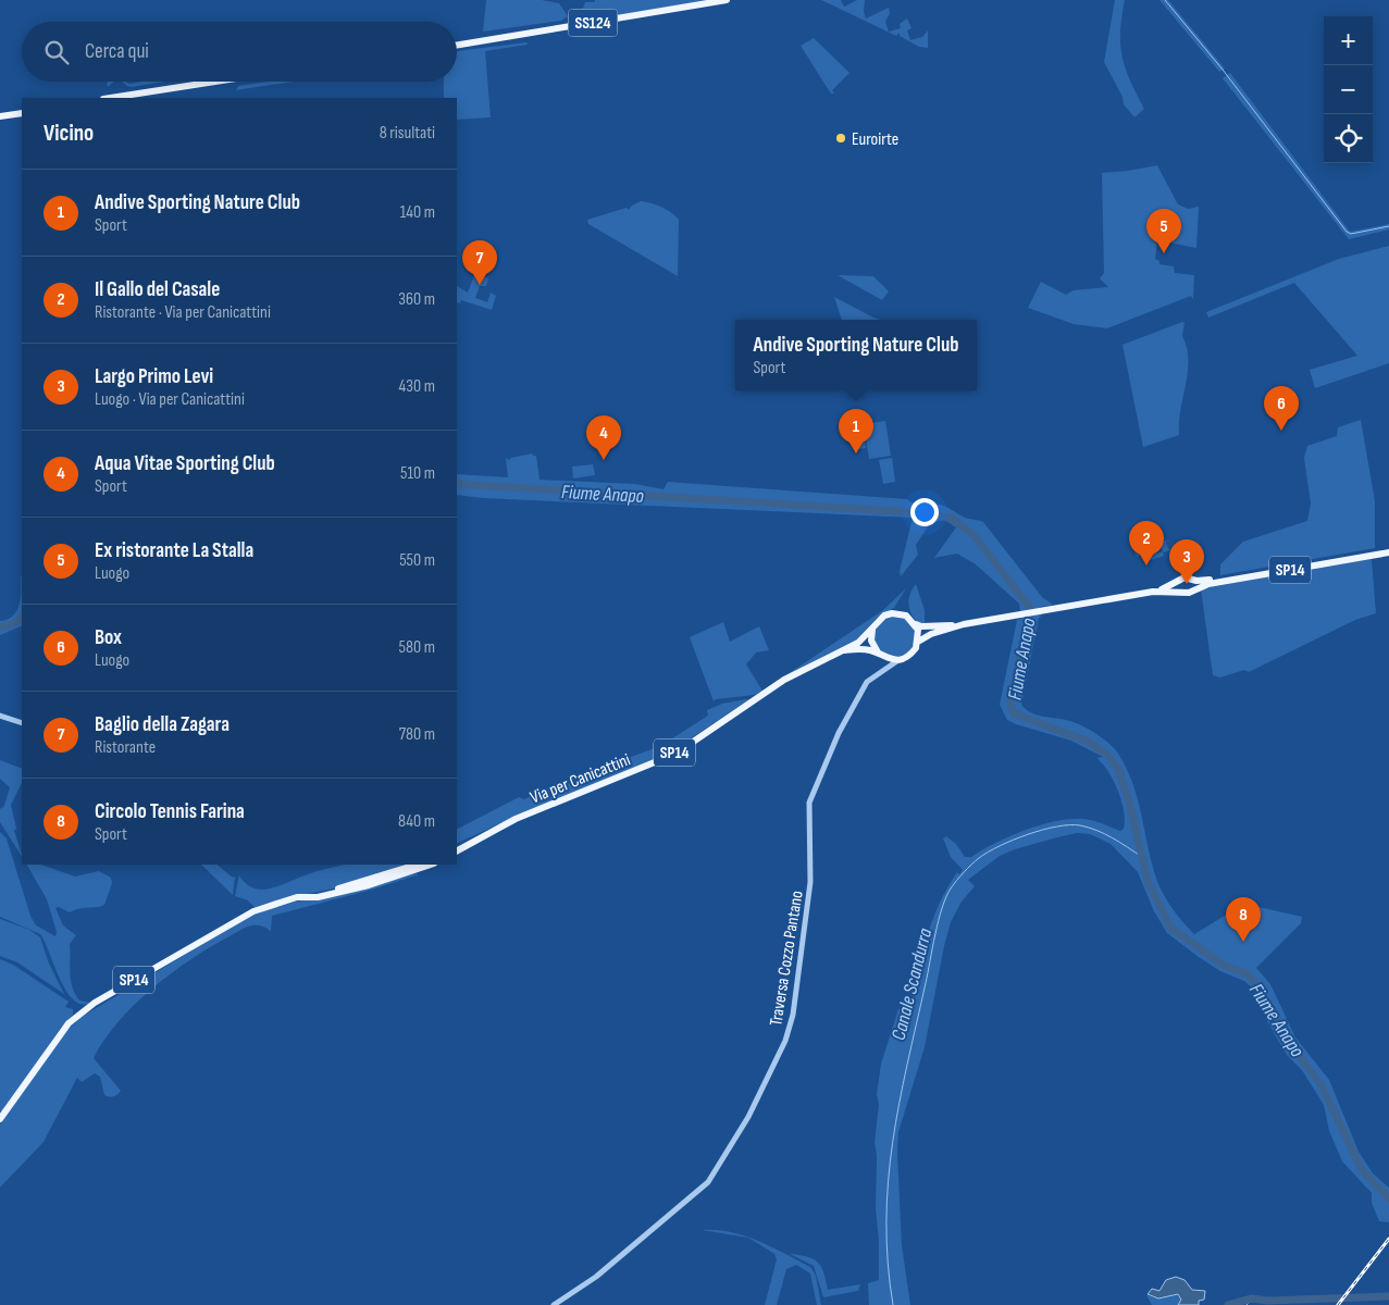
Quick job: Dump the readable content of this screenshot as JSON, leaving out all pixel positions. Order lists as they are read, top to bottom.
{
  "streets": {
    "main road": ["SS124", "SP14", "Via per Canicattini"],
    "street": ["Traversa Cozzo Pantano"]
  },
  "water": ["Fiume Anapo", "Canale Scandurra"],
  "places": ["Euroirte"],
  "page": {
    "map_buttons": ["+", "−"],
    "search": "Cerca qui",
    "heading": ["Vicino", "8 risultati"],
    "list": [
      {
        "mark": "1",
        "name": "Andive Sporting Nature Club",
        "note": "Sport",
        "value": "140 m"
      },
      {
        "mark": "2",
        "name": "Il Gallo del Casale",
        "note": "Ristorante · Via per Canicattini",
        "value": "360 m"
      },
      {
        "mark": "3",
        "name": "Largo Primo Levi",
        "note": "Luogo · Via per Canicattini",
        "value": "430 m"
      },
      {
        "mark": "4",
        "name": "Aqua Vitae Sporting Club",
        "note": "Sport",
        "value": "510 m"
      },
      {
        "mark": "5",
        "name": "Ex ristorante La Stalla",
        "note": "Luogo",
        "value": "550 m"
      },
      {
        "mark": "6",
        "name": "Box",
        "note": "Luogo",
        "value": "580 m"
      },
      {
        "mark": "7",
        "name": "Baglio della Zagara",
        "note": "Ristorante",
        "value": "780 m"
      },
      {
        "mark": "8",
        "name": "Circolo Tennis Farina",
        "note": "Sport",
        "value": "840 m"
      }
    ],
    "pins": [
      "5",
      "7",
      "6",
      "1",
      "4",
      "2",
      "3",
      "8"
    ],
    "popup": ["Andive Sporting Nature Club", "Sport"]
  }
}
